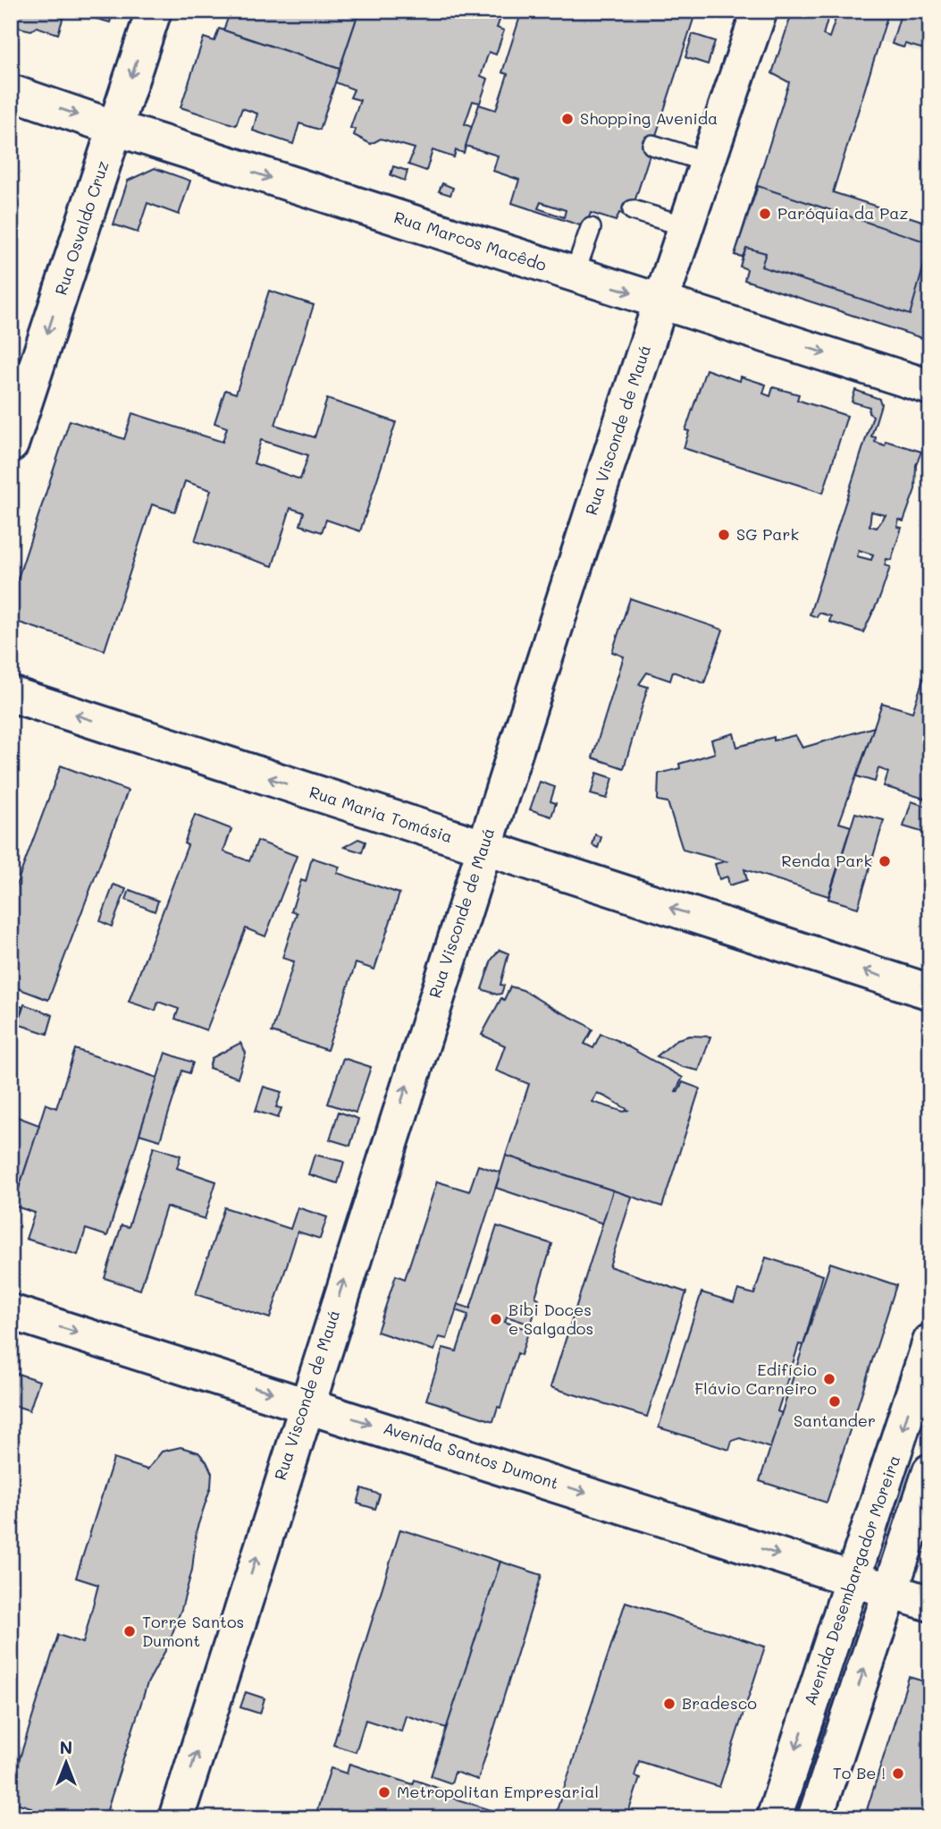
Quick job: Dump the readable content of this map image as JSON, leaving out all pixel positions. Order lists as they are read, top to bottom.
{
  "streets": {
    "street": [
      "Rua Osvaldo Cruz",
      "Rua Marcos Macêdo",
      "Rua Visconde de Mauá",
      "Rua Maria Tomásia",
      "Avenida Santos Dumont",
      "Avenida Desembargador Moreira"
    ]
  },
  "crossings": [
    ["Rua Osvaldo Cruz", "Rua Marcos Macêdo"],
    ["Rua Marcos Macêdo", "Rua Visconde de Mauá"],
    ["Rua Visconde de Mauá", "Rua Maria Tomásia"],
    ["Rua Visconde de Mauá", "Avenida Santos Dumont"],
    ["Avenida Santos Dumont", "Avenida Desembargador Moreira"]
  ],
  "one_way": [
    "Rua Osvaldo Cruz",
    "Rua Marcos Macêdo",
    "Rua Visconde de Mauá",
    "Rua Maria Tomásia",
    "Avenida Santos Dumont"
  ],
  "places": [
    "Shopping Avenida",
    "Paróquia da Paz",
    "SG Park",
    "Renda Park",
    "Bibi Doces e Salgados",
    "Edifício Flávio Carneiro",
    "Santander",
    "Torre Santos Dumont",
    "Bradesco",
    "To Be !",
    "Metropolitan Empresarial"
  ],
  "north": "top"
}
